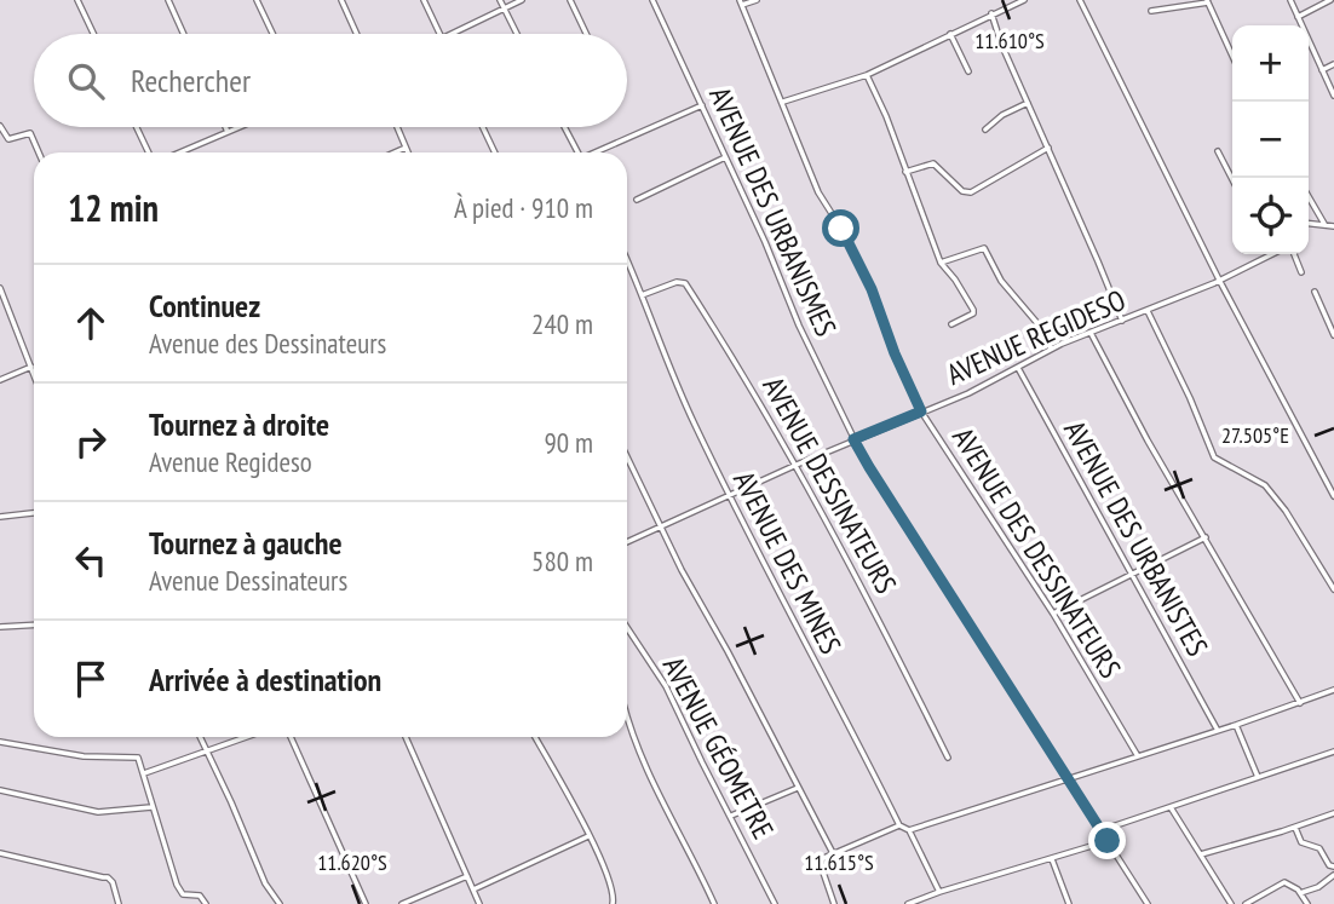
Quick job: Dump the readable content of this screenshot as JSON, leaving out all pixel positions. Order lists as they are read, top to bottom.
{
  "streets": {
    "street": [
      "AVENUE DES URBANISMES",
      "AVENUE REGIDESO",
      "AVENUE DESSINATEURS",
      "AVENUE DES URBANISTES",
      "AVENUE DES DESSINATEURS",
      "AVENUE DES MINES",
      "AVENUE GÉOMETRE"
    ]
  },
  "crossings": [
    ["AVENUE DES URBANISMES", "AVENUE REGIDESO"],
    ["AVENUE DES URBANISMES", "AVENUE DESSINATEURS"],
    ["AVENUE REGIDESO", "AVENUE DESSINATEURS"],
    ["AVENUE REGIDESO", "AVENUE DES URBANISTES"],
    ["AVENUE REGIDESO", "AVENUE DES DESSINATEURS"],
    ["AVENUE REGIDESO", "AVENUE DES MINES"],
    ["AVENUE DESSINATEURS", "AVENUE DES MINES"]
  ],
  "page": {
    "map_buttons": ["+", "−"],
    "search": "Rechercher",
    "heading": ["12 min", "À pied · 910 m"],
    "list": [
      ["Continuez", "Avenue des Dessinateurs", "240 m"],
      ["Tournez à droite", "Avenue Regideso", "90 m"],
      ["Tournez à gauche", "Avenue Dessinateurs", "580 m"],
      "Arrivée à destination"
    ]
  },
  "coordinates": [
    "11.610°S",
    "27.505°E",
    "11.620°S",
    "11.615°S"
  ]
}
